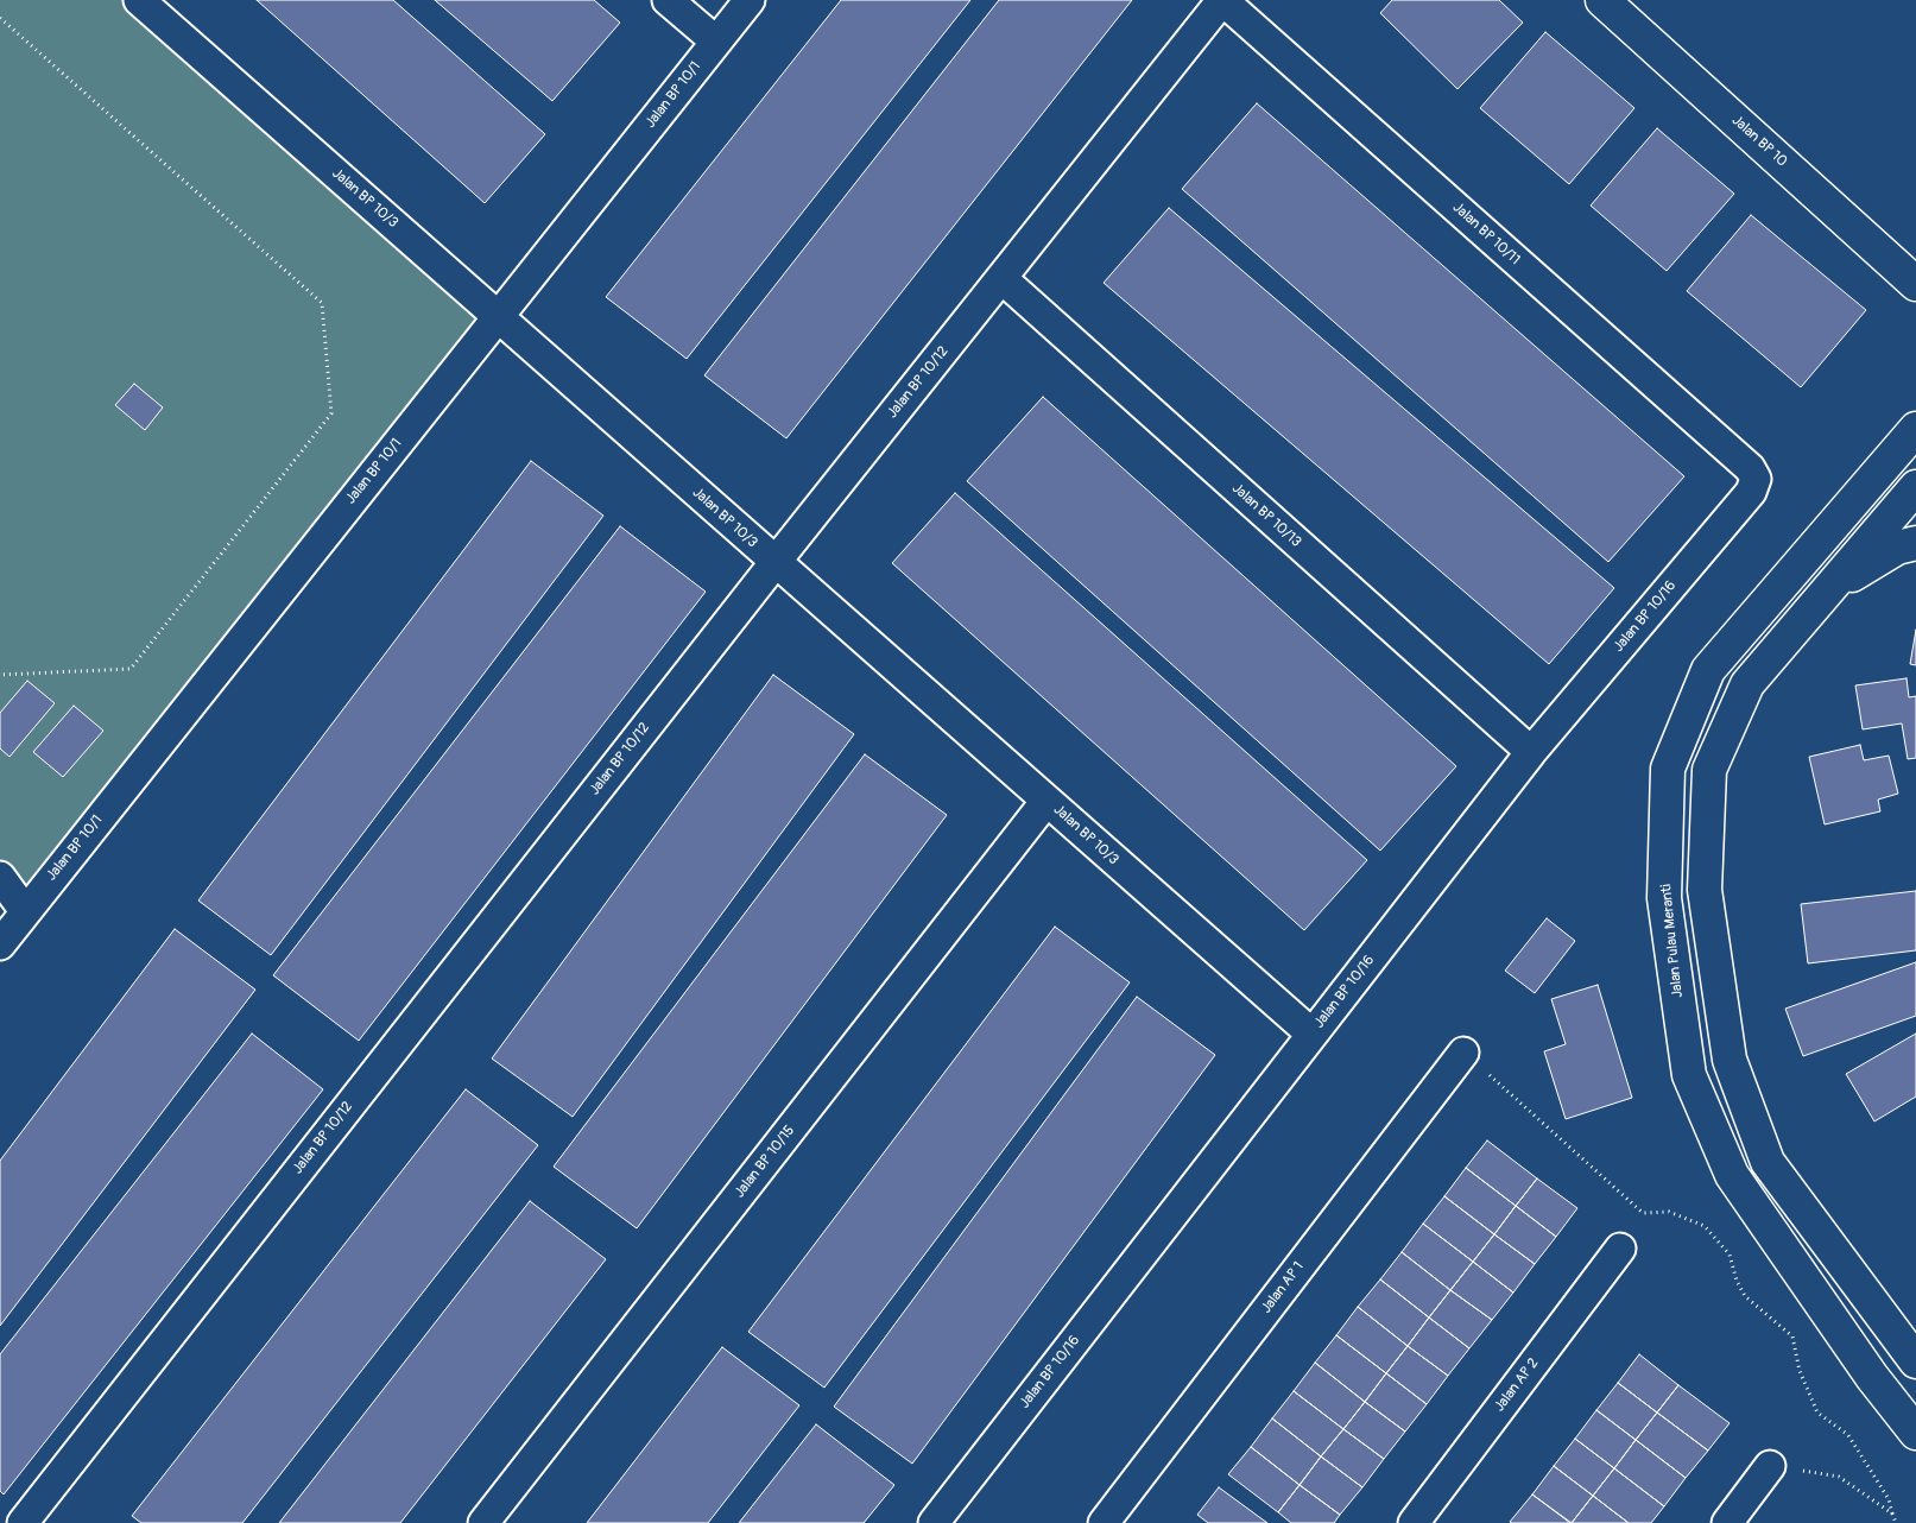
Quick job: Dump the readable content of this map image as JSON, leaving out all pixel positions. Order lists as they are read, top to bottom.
{
  "streets": {
    "main road": ["Jalan BP 10", "Jalan Pulau Meranti"],
    "street": [
      "Jalan BP 10/1",
      "Jalan BP 10/3",
      "Jalan BP 10/11",
      "Jalan BP 10/12",
      "Jalan BP 10/13",
      "Jalan BP 10/16",
      "Jalan BP 10/15",
      "Jalan AP 1",
      "Jalan AP 2"
    ]
  },
  "crossings": [
    ["Jalan BP 10/1", "Jalan BP 10/3"],
    ["Jalan BP 10/3", "Jalan BP 10/12"],
    ["Jalan BP 10/3", "Jalan BP 10/16"],
    ["Jalan BP 10/3", "Jalan BP 10/15"],
    ["Jalan BP 10/11", "Jalan BP 10/12"],
    ["Jalan BP 10/11", "Jalan BP 10/16"],
    ["Jalan BP 10/12", "Jalan BP 10/13"],
    ["Jalan BP 10/13", "Jalan BP 10/16"]
  ]
}
